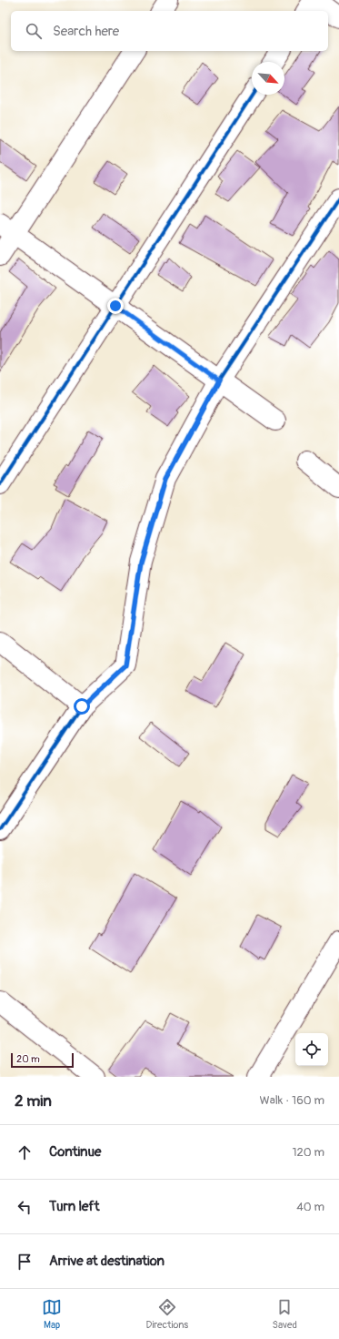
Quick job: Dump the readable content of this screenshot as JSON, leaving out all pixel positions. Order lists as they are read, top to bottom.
{
  "scale_bar": "20 m",
  "north": "bottom right",
  "page": {
    "search": "Search here",
    "scale": "20 m",
    "heading": ["2 min", "Walk · 160 m"],
    "list": [
      ["Continue", "120 m"],
      ["Turn left", "40 m"],
      "Arrive at destination"
    ],
    "nav": ["Map", "Directions", "Saved"]
  }
}
